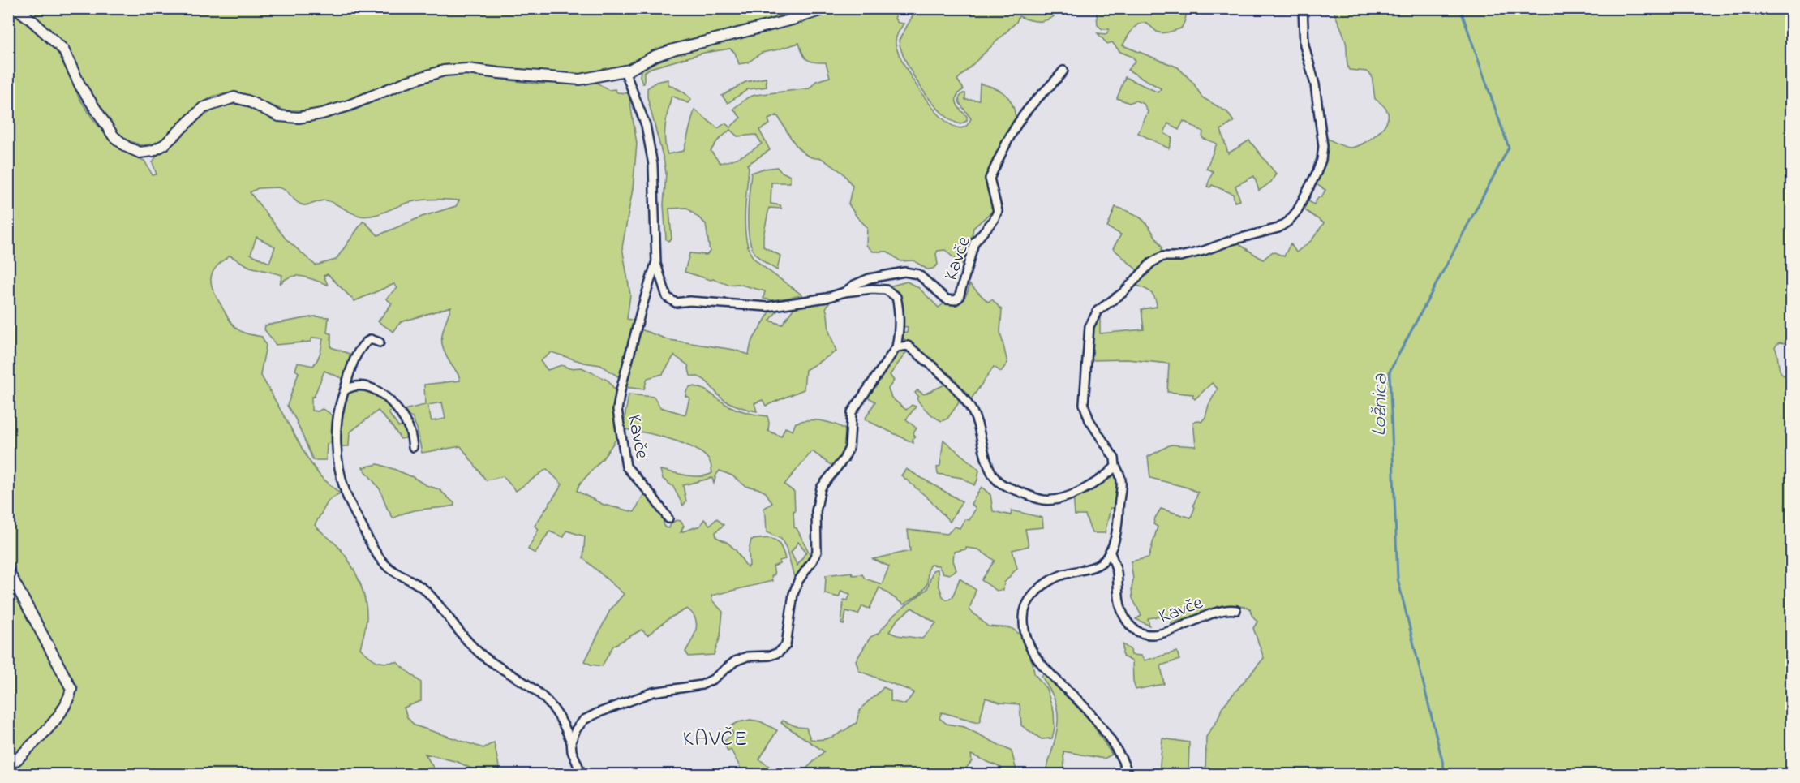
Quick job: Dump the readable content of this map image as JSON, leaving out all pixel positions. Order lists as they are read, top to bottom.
{
  "streets": {
    "street": ["Kavče"]
  },
  "districts": ["KAVČE"],
  "water": ["Ložnica"]
}
